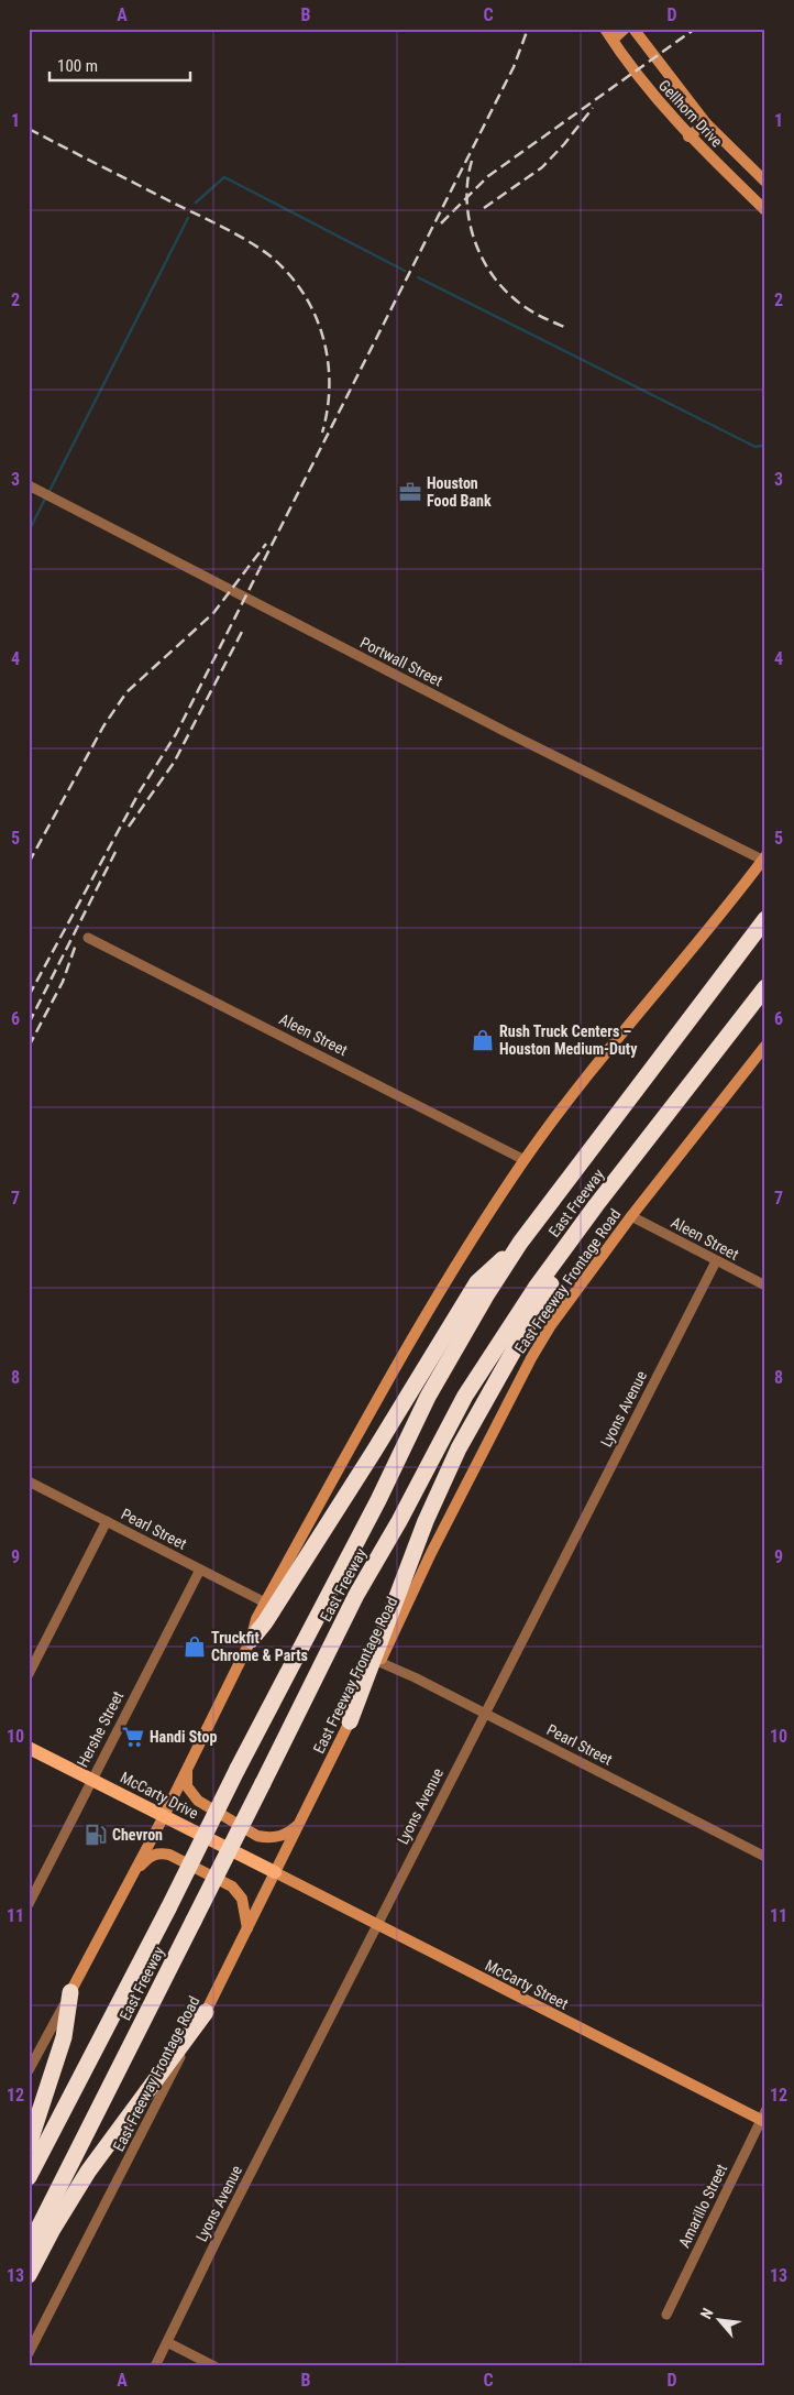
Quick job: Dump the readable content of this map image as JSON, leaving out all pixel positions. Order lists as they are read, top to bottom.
{
  "streets": {
    "highway": ["East Freeway"],
    "main road": [
      "Gellhorn Drive",
      "East Freeway Frontage Road",
      "McCarty Drive",
      "McCarty Street"
    ],
    "street": [
      "Portwall Street",
      "Aleen Street",
      "Lyons Avenue",
      "Pearl Street",
      "Hershe Street",
      "Amarillo Street"
    ]
  },
  "crossings": [
    ["Aleen Street", "East Freeway Frontage Road"],
    ["Aleen Street", "Lyons Avenue"],
    ["East Freeway Frontage Road", "Pearl Street"],
    ["East Freeway Frontage Road", "McCarty Drive"],
    ["East Freeway Frontage Road", "McCarty Street"],
    ["Lyons Avenue", "Pearl Street"],
    ["Lyons Avenue", "McCarty Street"],
    ["Pearl Street", "Hershe Street"],
    ["Hershe Street", "McCarty Drive"],
    ["McCarty Drive", "McCarty Street"],
    ["McCarty Street", "Amarillo Street"]
  ],
  "places": {
    "office": ["Houston Food Bank"],
    "shop": ["Rush Truck Centers – Houston Medium-Duty", "Truckfit Chrome & Parts"],
    "supermarket": ["Handi Stop"],
    "fuel station": ["Chevron"]
  },
  "scale_bar": "100 m",
  "north": "top left",
  "grid": {
    "columns": [
      "A",
      "B",
      "C",
      "D"
    ],
    "rows": [
      "1",
      "2",
      "3",
      "4",
      "5",
      "6",
      "7",
      "8",
      "9",
      "10",
      "11",
      "12",
      "13"
    ]
  }
}
